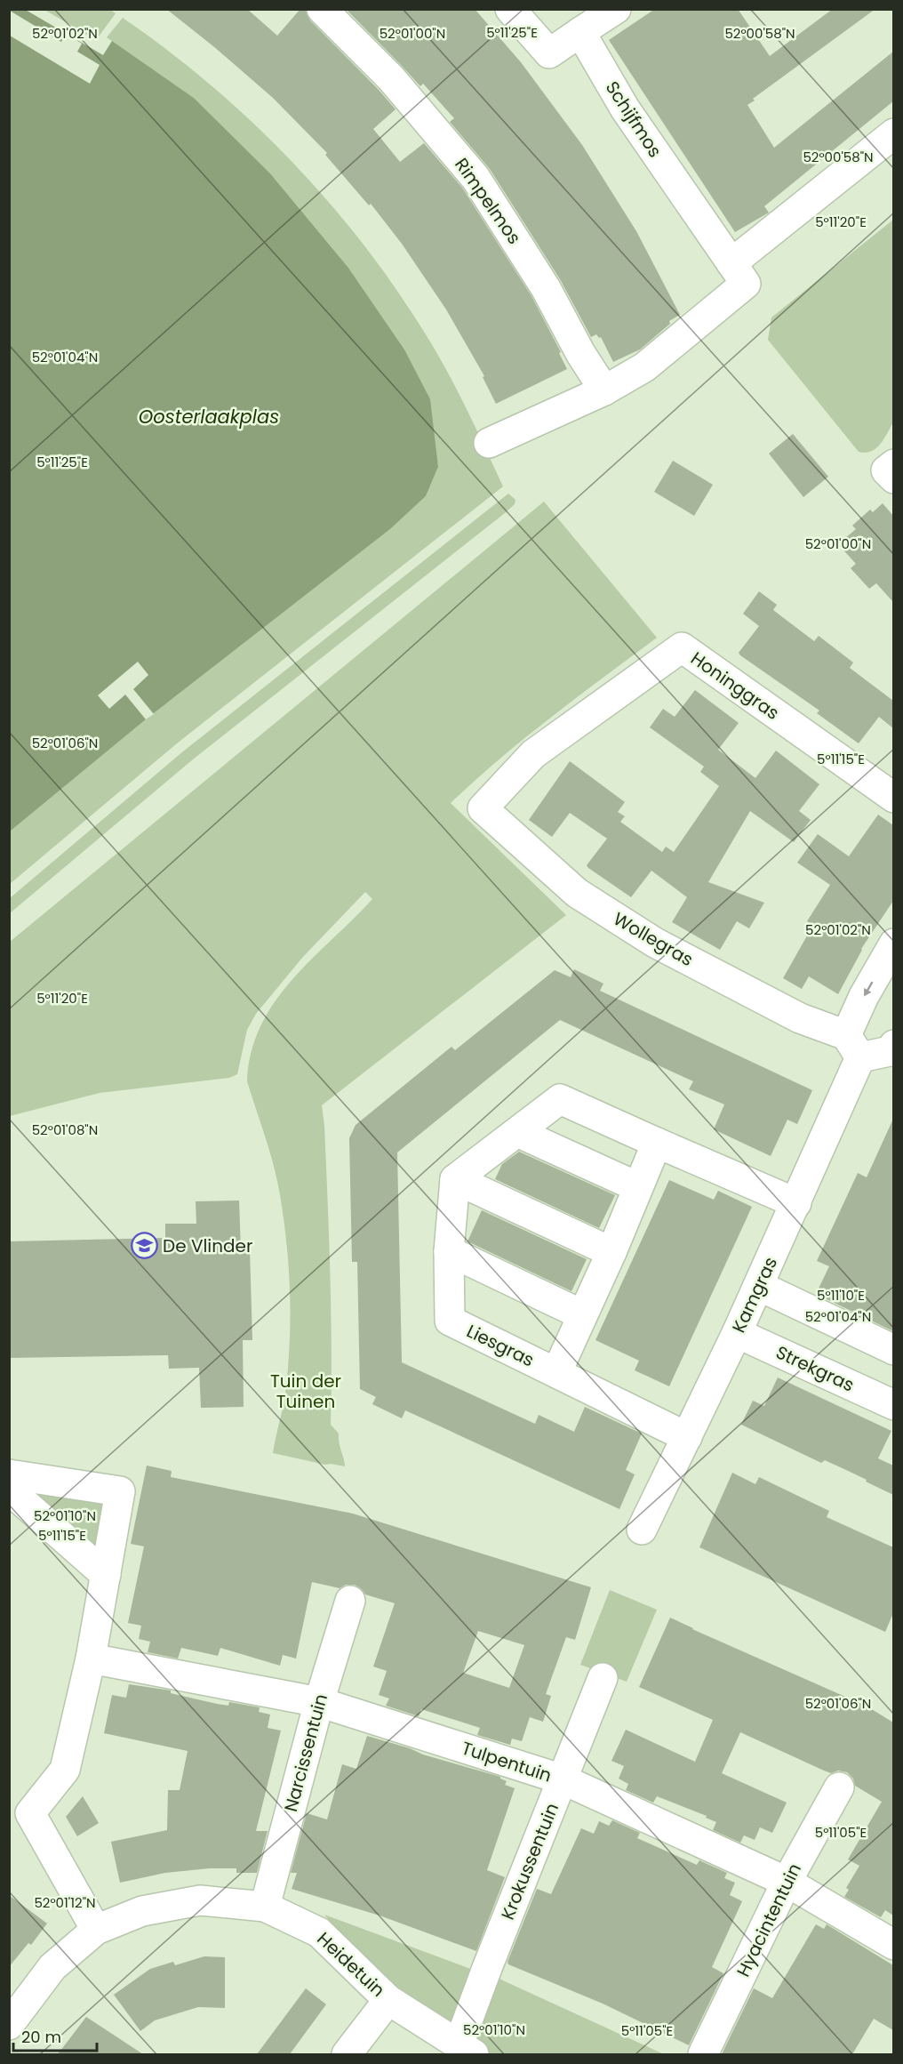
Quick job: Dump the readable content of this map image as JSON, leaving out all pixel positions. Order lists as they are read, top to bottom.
{
  "streets": {
    "street": [
      "Schijfmos",
      "Rimpelmos",
      "Honinggras",
      "Wollegras",
      "Kamgras",
      "Liesgras",
      "Strekgras",
      "Narcissentuin",
      "Tulpentuin",
      "Krokussentuin",
      "Hyacintentuin",
      "Heidetuin"
    ]
  },
  "crossings": [
    ["Honinggras", "Wollegras"],
    ["Wollegras", "Kamgras"],
    ["Kamgras", "Liesgras"],
    ["Kamgras", "Strekgras"],
    ["Narcissentuin", "Tulpentuin"],
    ["Narcissentuin", "Heidetuin"],
    ["Tulpentuin", "Krokussentuin"],
    ["Tulpentuin", "Hyacintentuin"],
    ["Krokussentuin", "Heidetuin"]
  ],
  "water": ["Oosterlaakplas"],
  "parks": ["Tuin der Tuinen"],
  "places": {
    "school or university": ["De Vlinder"]
  },
  "scale_bar": "20 m",
  "coordinates": [
    "5°11'25\"E",
    "52°01'02\"N",
    "52°01'00\"N",
    "52°00'58\"N",
    "5°11'20\"E",
    "52°01'04\"N",
    "52°01'06\"N",
    "5°11'15\"E",
    "52°01'08\"N",
    "5°11'10\"E",
    "52°01'10\"N",
    "5°11'05\"E",
    "52°01'12\"N"
  ]
}
